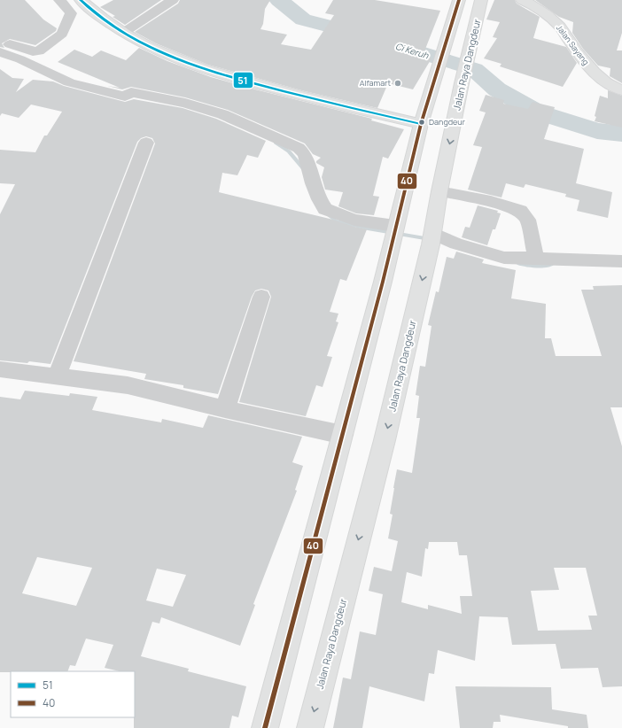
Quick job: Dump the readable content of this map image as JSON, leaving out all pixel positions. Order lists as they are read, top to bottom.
{
  "streets": {
    "main road": ["Jalan Sayang", "Jalan Raya Dangdeur"]
  },
  "water": ["Ci Keruh"],
  "places": ["Alfamart", "Dangdeur"],
  "lines": ["transit line 51", "transit line 40"],
  "legend": ["51", "40"]
}
